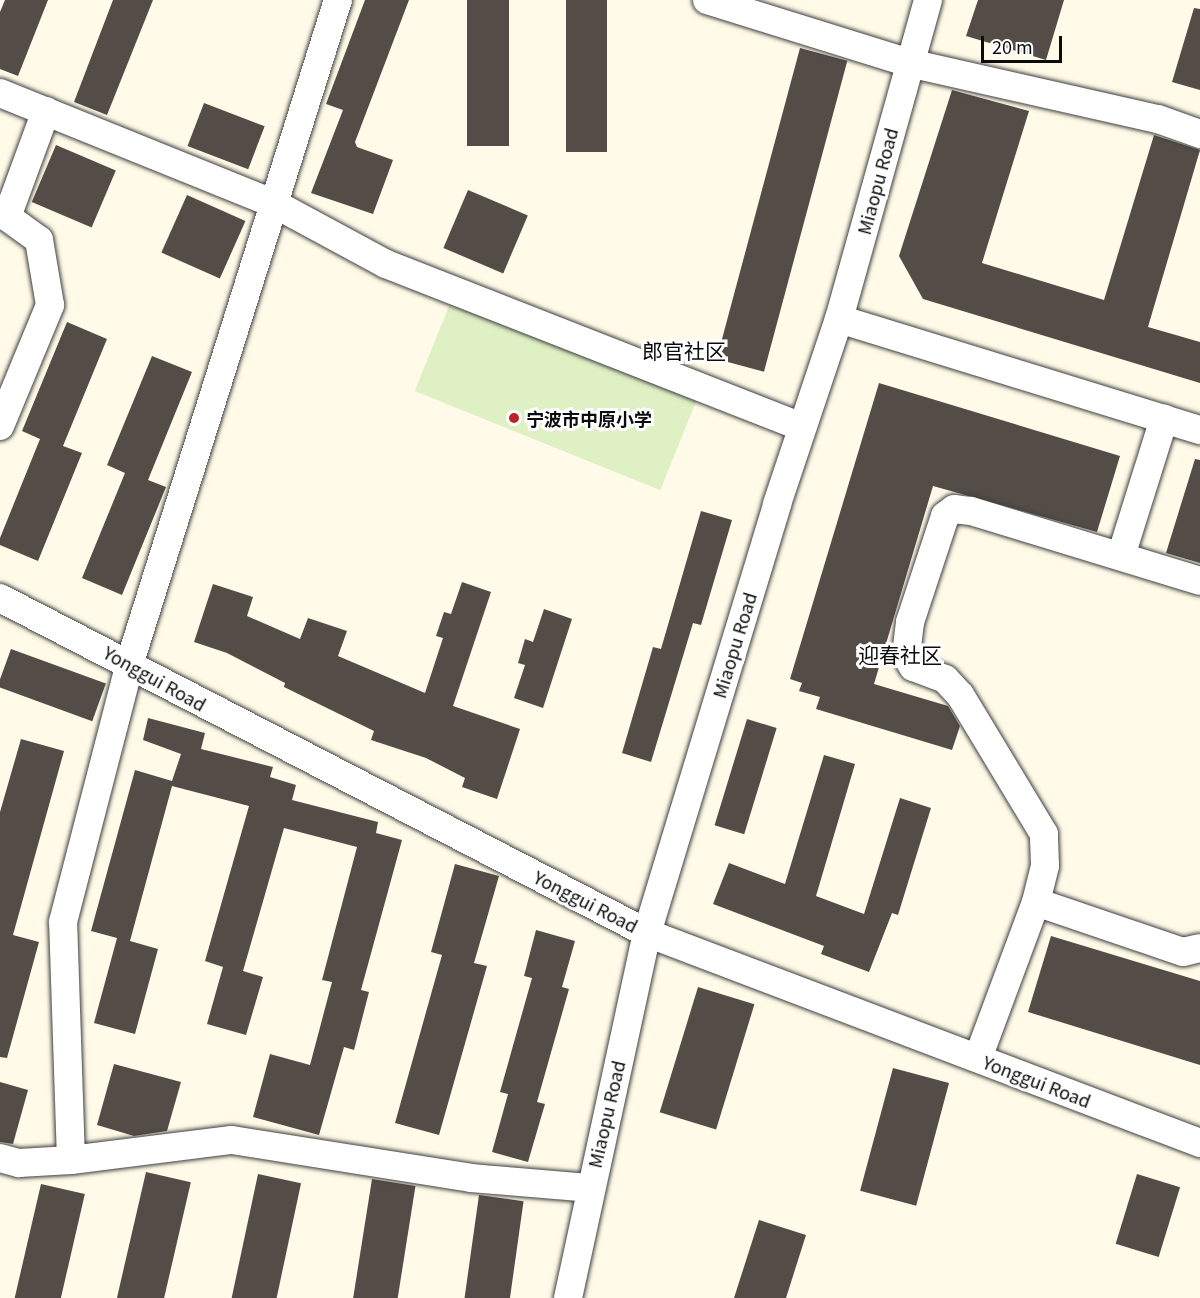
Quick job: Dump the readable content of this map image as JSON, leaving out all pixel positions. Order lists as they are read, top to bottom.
{
  "streets": {
    "street": ["Miaopu Road", "Yonggui Road"]
  },
  "crossings": [
    ["Miaopu Road", "Yonggui Road"]
  ],
  "districts": ["郎官社区", "迎春社区"],
  "places": ["宁波市中原小学"],
  "scale_bar": "20 m"
}
